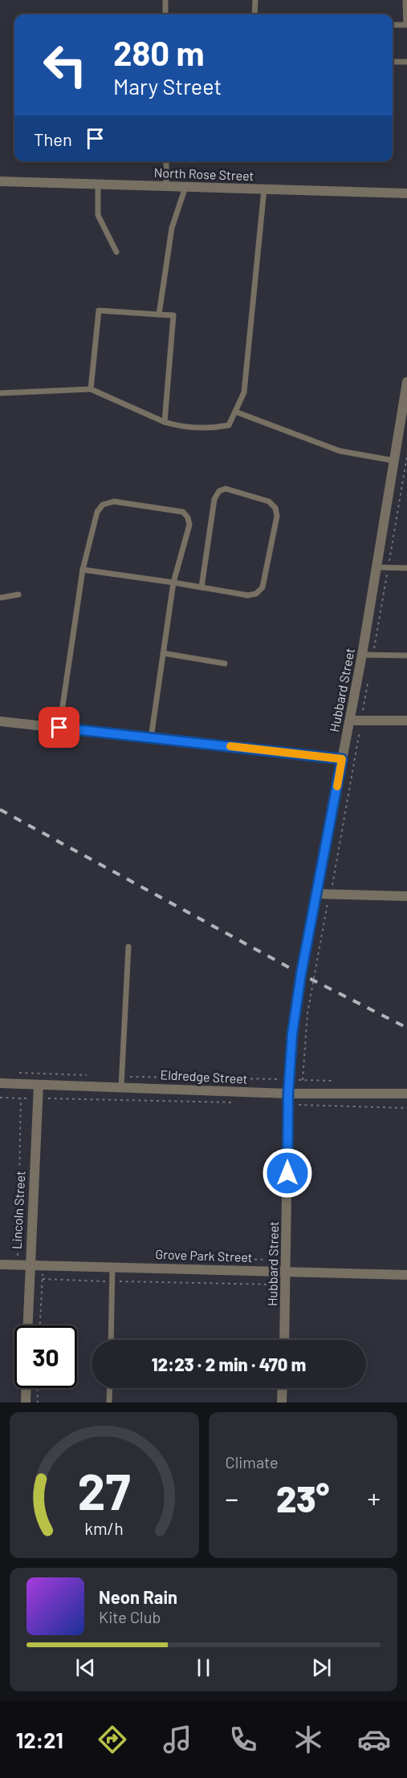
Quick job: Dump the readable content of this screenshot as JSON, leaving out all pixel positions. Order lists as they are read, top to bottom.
{
  "streets": {
    "street": [
      "North Rose Street",
      "Hubbard Street",
      "Eldredge Street",
      "Lincoln Street",
      "Grove Park Street"
    ]
  },
  "crossings": [
    ["Hubbard Street", "Eldredge Street"],
    ["Hubbard Street", "Grove Park Street"],
    ["Eldredge Street", "Lincoln Street"],
    ["Lincoln Street", "Grove Park Street"]
  ],
  "page": {
    "turn": ["280 m", "Mary Street"],
    "then": "Then",
    "limit": "30",
    "trip": "12:23 · 2 min · 470 m",
    "tile": "Climate",
    "heat": ["−", "23°", "+"],
    "song": ["Neon Rain", "Kite Club"],
    "tabs": "12:21",
    "gauge": ["27", "km/h"]
  }
}
